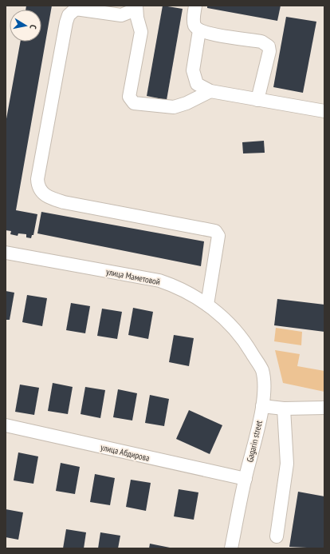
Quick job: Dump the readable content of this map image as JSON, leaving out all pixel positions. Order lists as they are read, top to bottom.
{
  "streets": {
    "street": ["улица Маметовой", "Gagarin street", "улица Абдирова"]
  },
  "crossings": [
    ["улица Маметовой", "Gagarin street"],
    ["Gagarin street", "улица Абдирова"]
  ],
  "north": "right"
}
